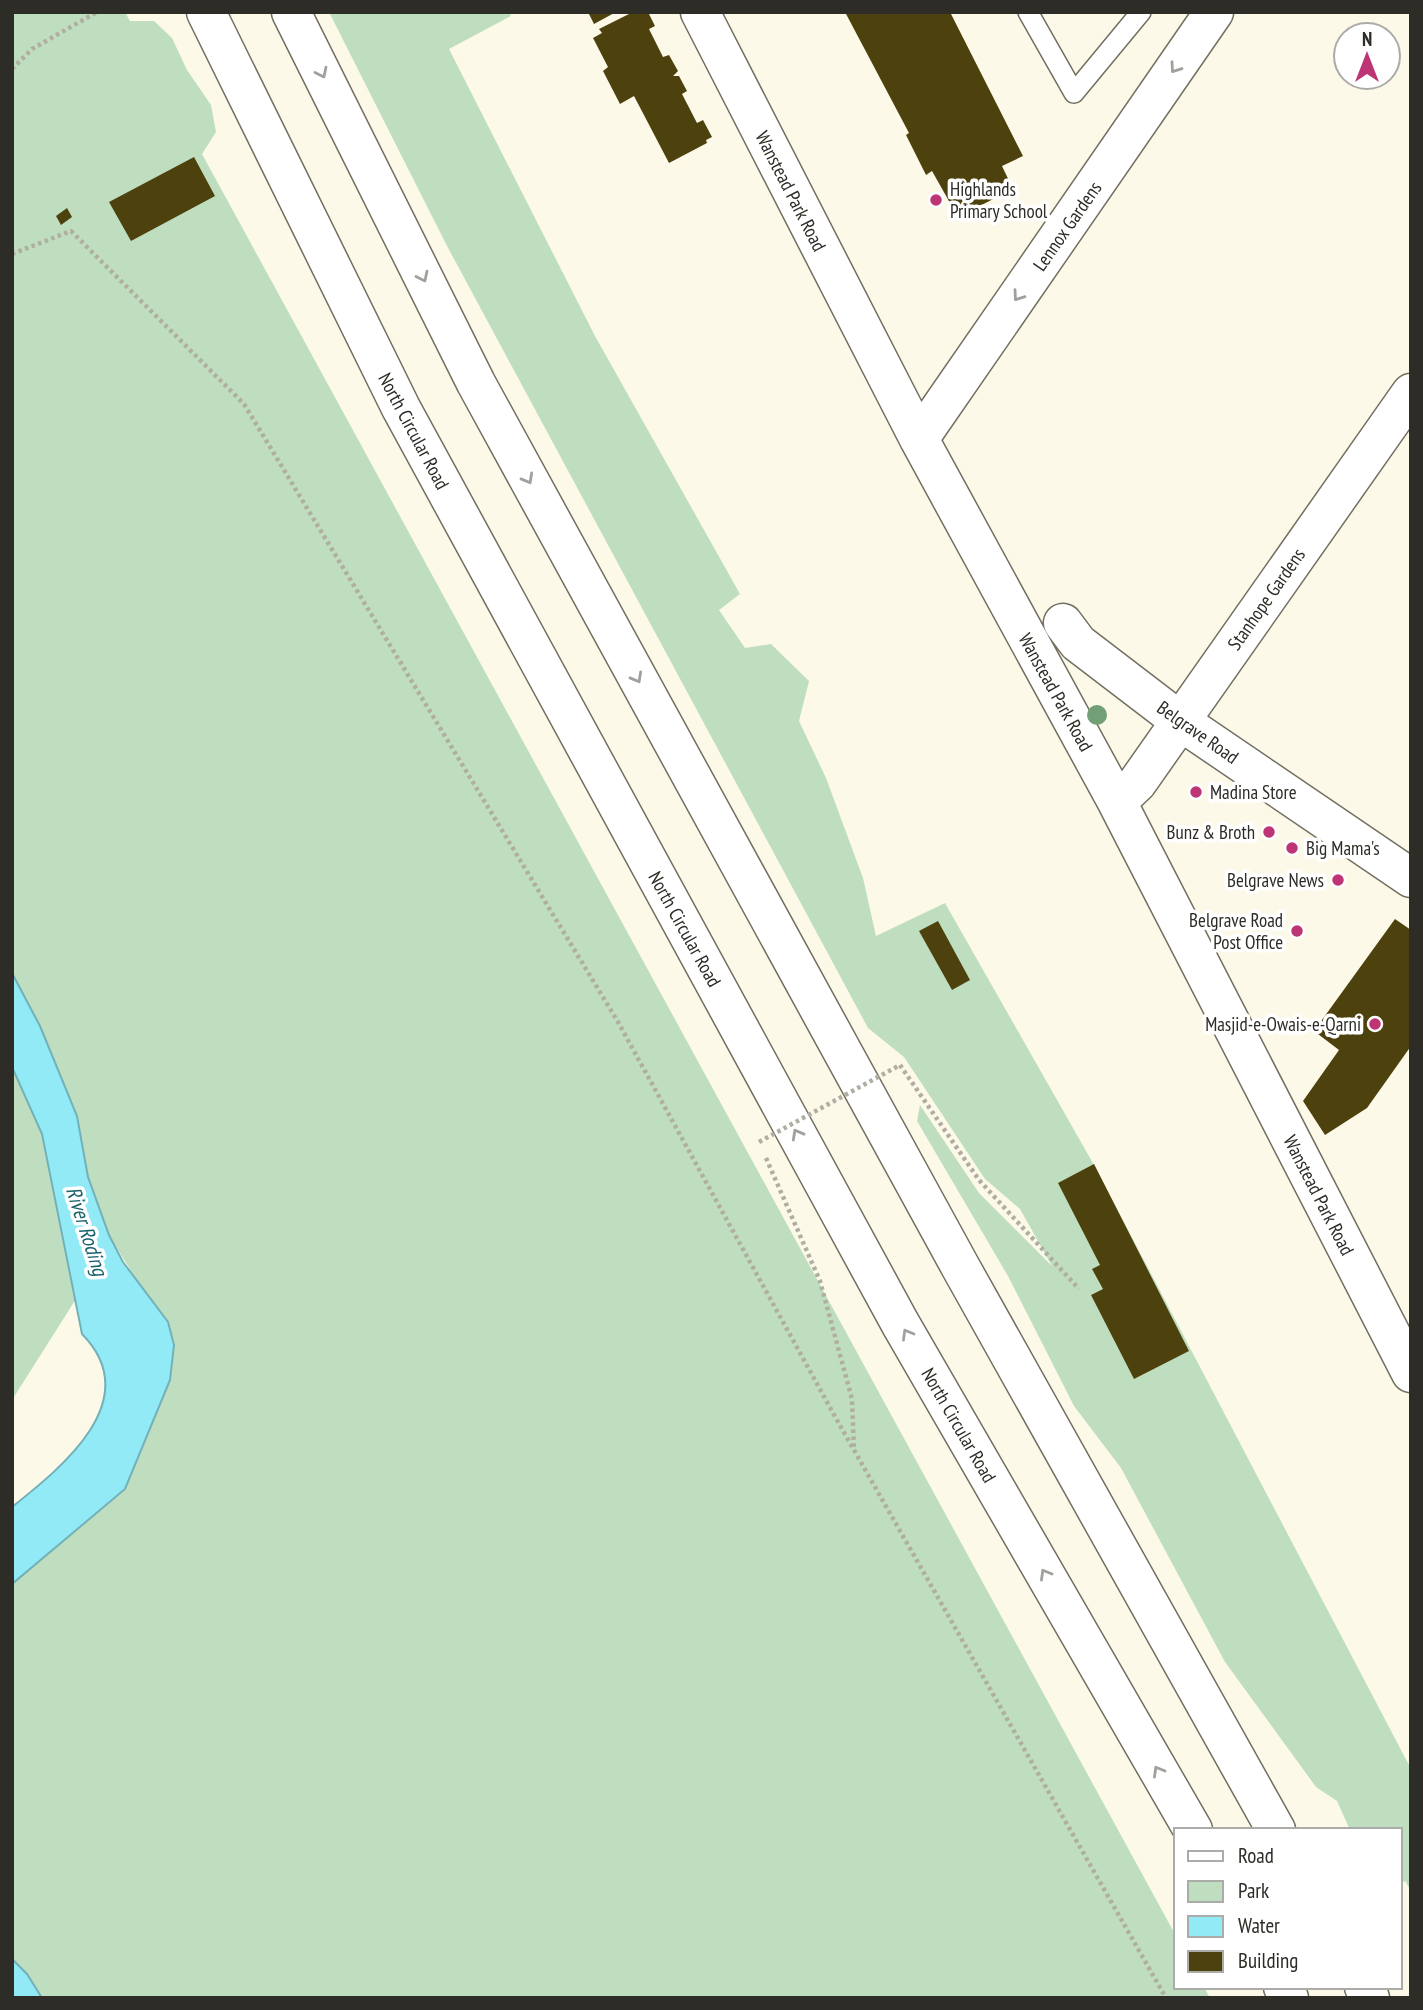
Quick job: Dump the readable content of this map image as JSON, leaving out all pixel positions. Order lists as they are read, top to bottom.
{
  "streets": {
    "main road": [
      "Wanstead Park Road",
      "Lennox Gardens",
      "North Circular Road",
      "Stanhope Gardens",
      "Belgrave Road"
    ]
  },
  "crossings": [
    ["Wanstead Park Road", "Lennox Gardens"],
    ["Wanstead Park Road", "Stanhope Gardens"],
    ["Stanhope Gardens", "Belgrave Road"]
  ],
  "one_way": ["Lennox Gardens"],
  "water": ["River Roding"],
  "places": [
    "Highlands Primary School",
    "Madina Store",
    "Bunz & Broth",
    "Big Mama's",
    "Belgrave News",
    "Belgrave Road Post Office",
    "Masjid-e-Owais-e-Qarni"
  ],
  "legend": [
    "Road",
    "Park",
    "Water",
    "Building"
  ],
  "north": "top"
}
